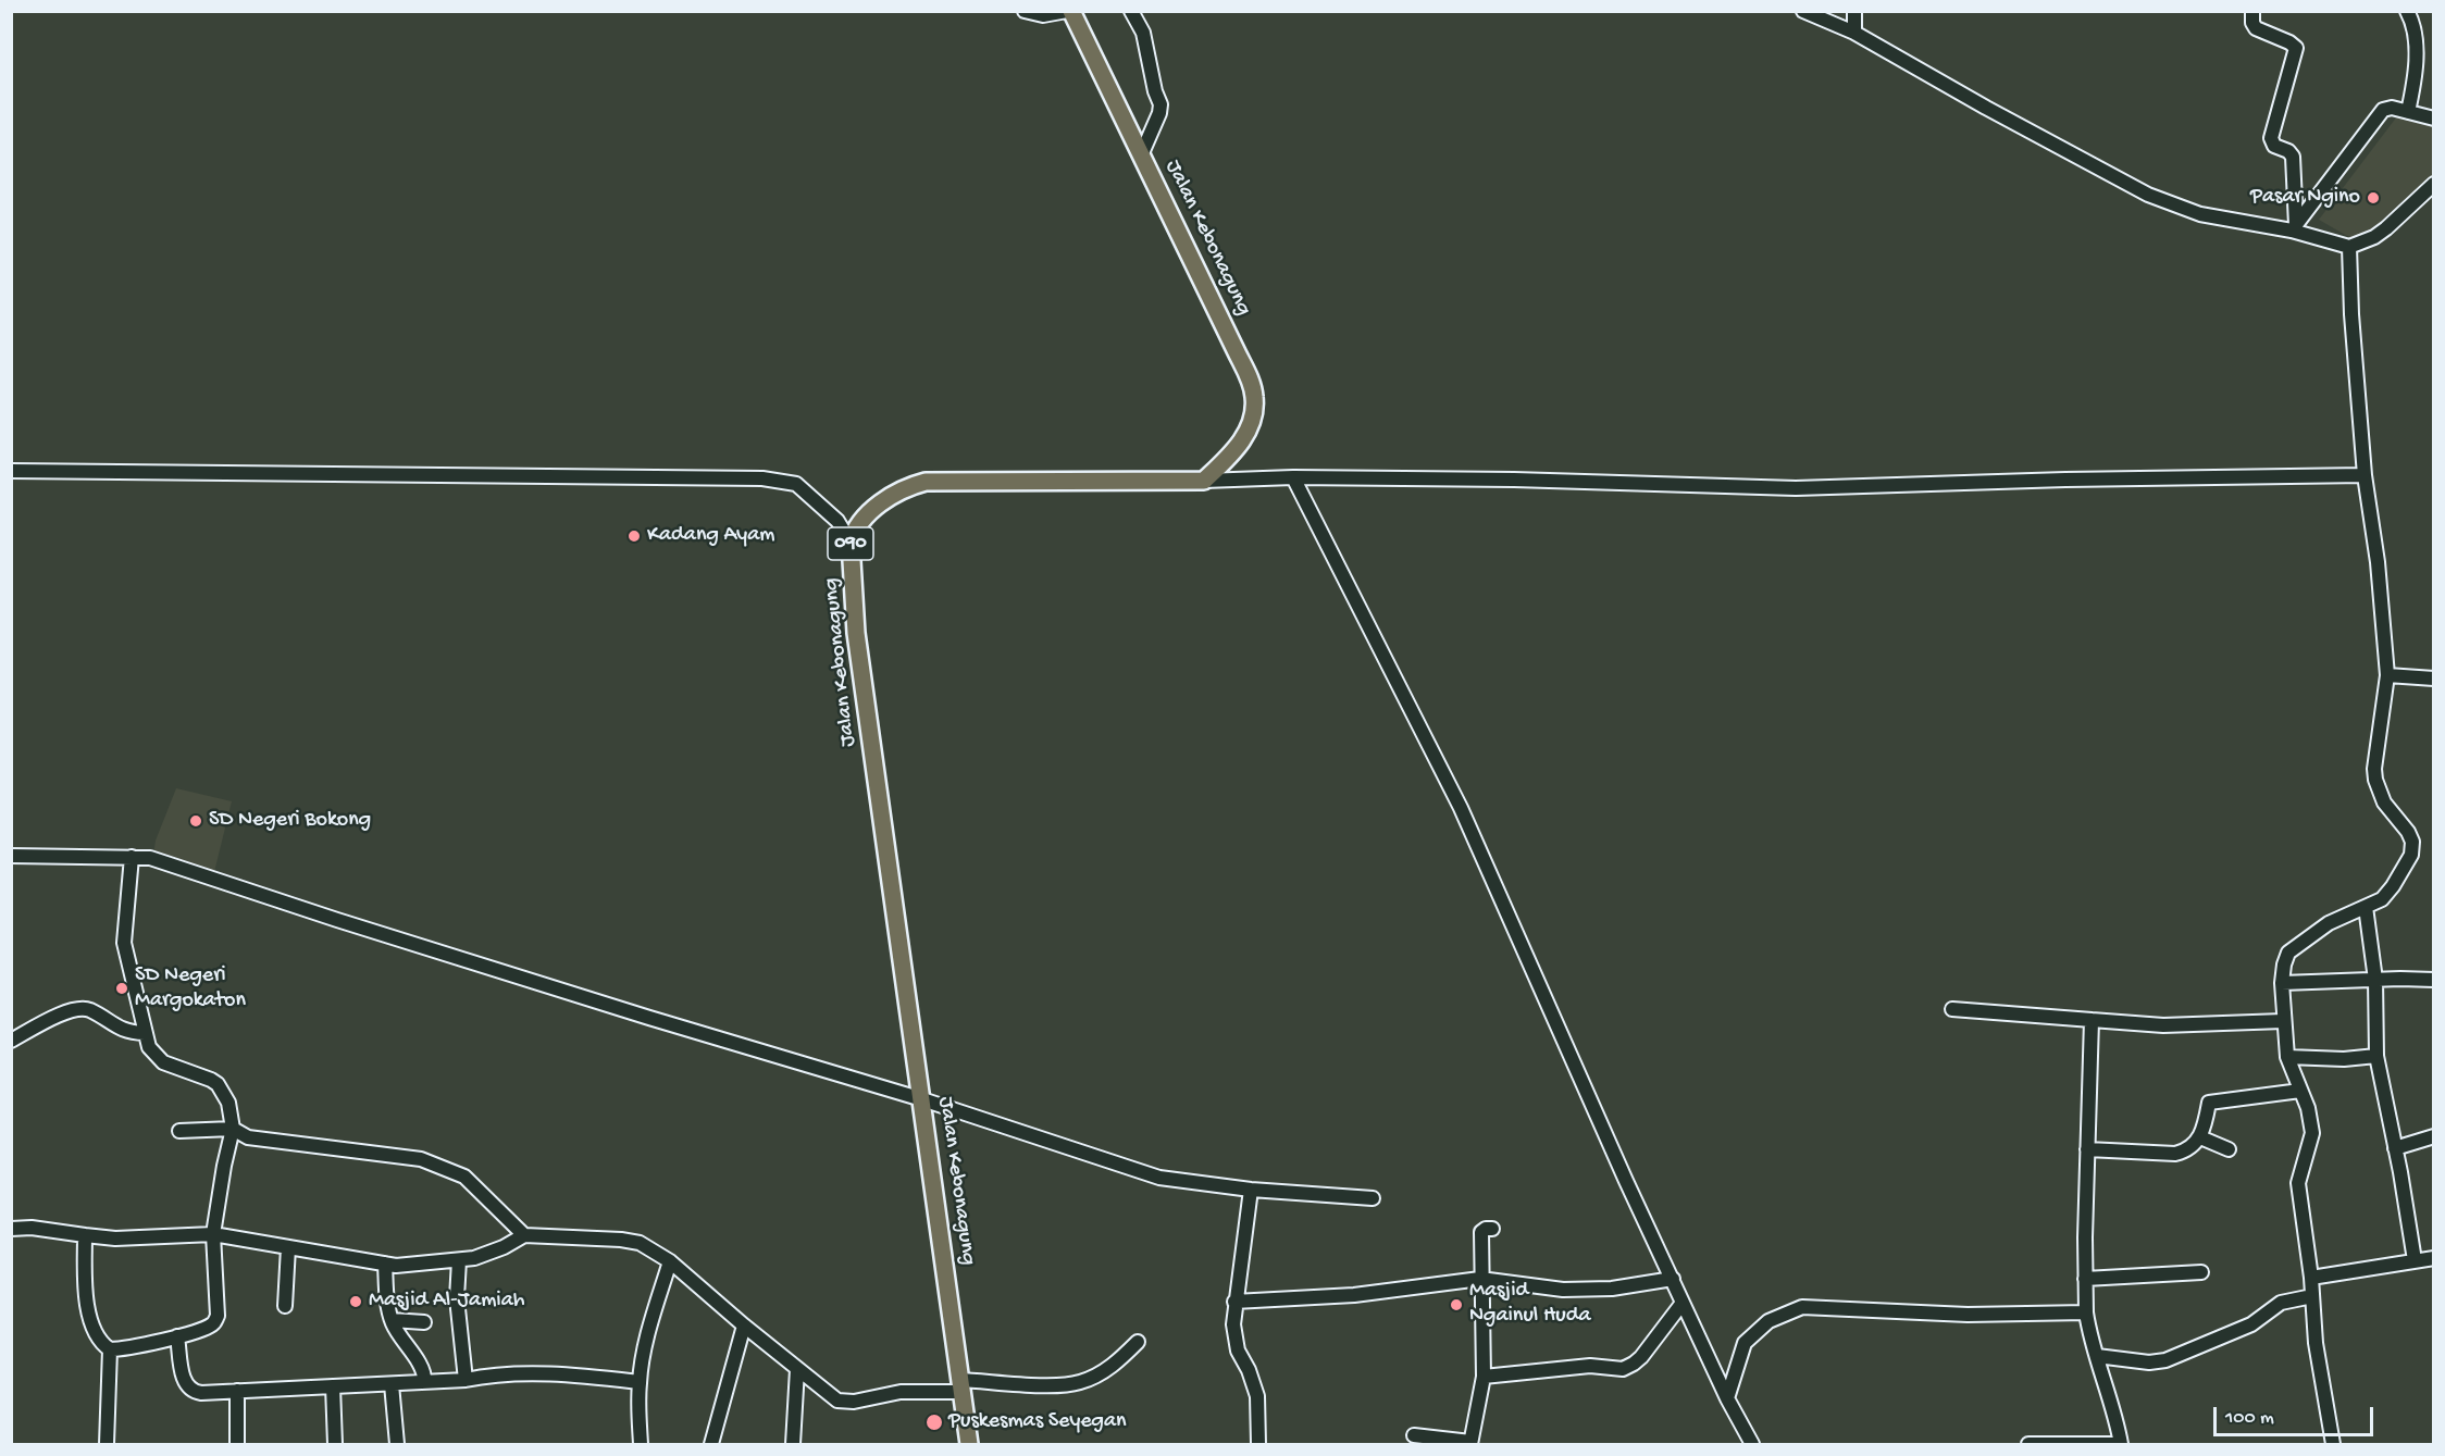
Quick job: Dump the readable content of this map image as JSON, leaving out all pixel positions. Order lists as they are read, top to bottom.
{
  "streets": {
    "main road": ["Jalan Kebonagung", "090"]
  },
  "crossings": [
    ["Jalan Kebonagung", "090"]
  ],
  "places": [
    "Pasar Ngino",
    "Kadang Ayam",
    "SD Negeri Bokong",
    "SD Negeri Margokaton",
    "Masjid Al-Jamiah",
    "Masjid Ngainul Huda",
    "Puskesmas Seyegan"
  ],
  "scale_bar": "100 m"
}
